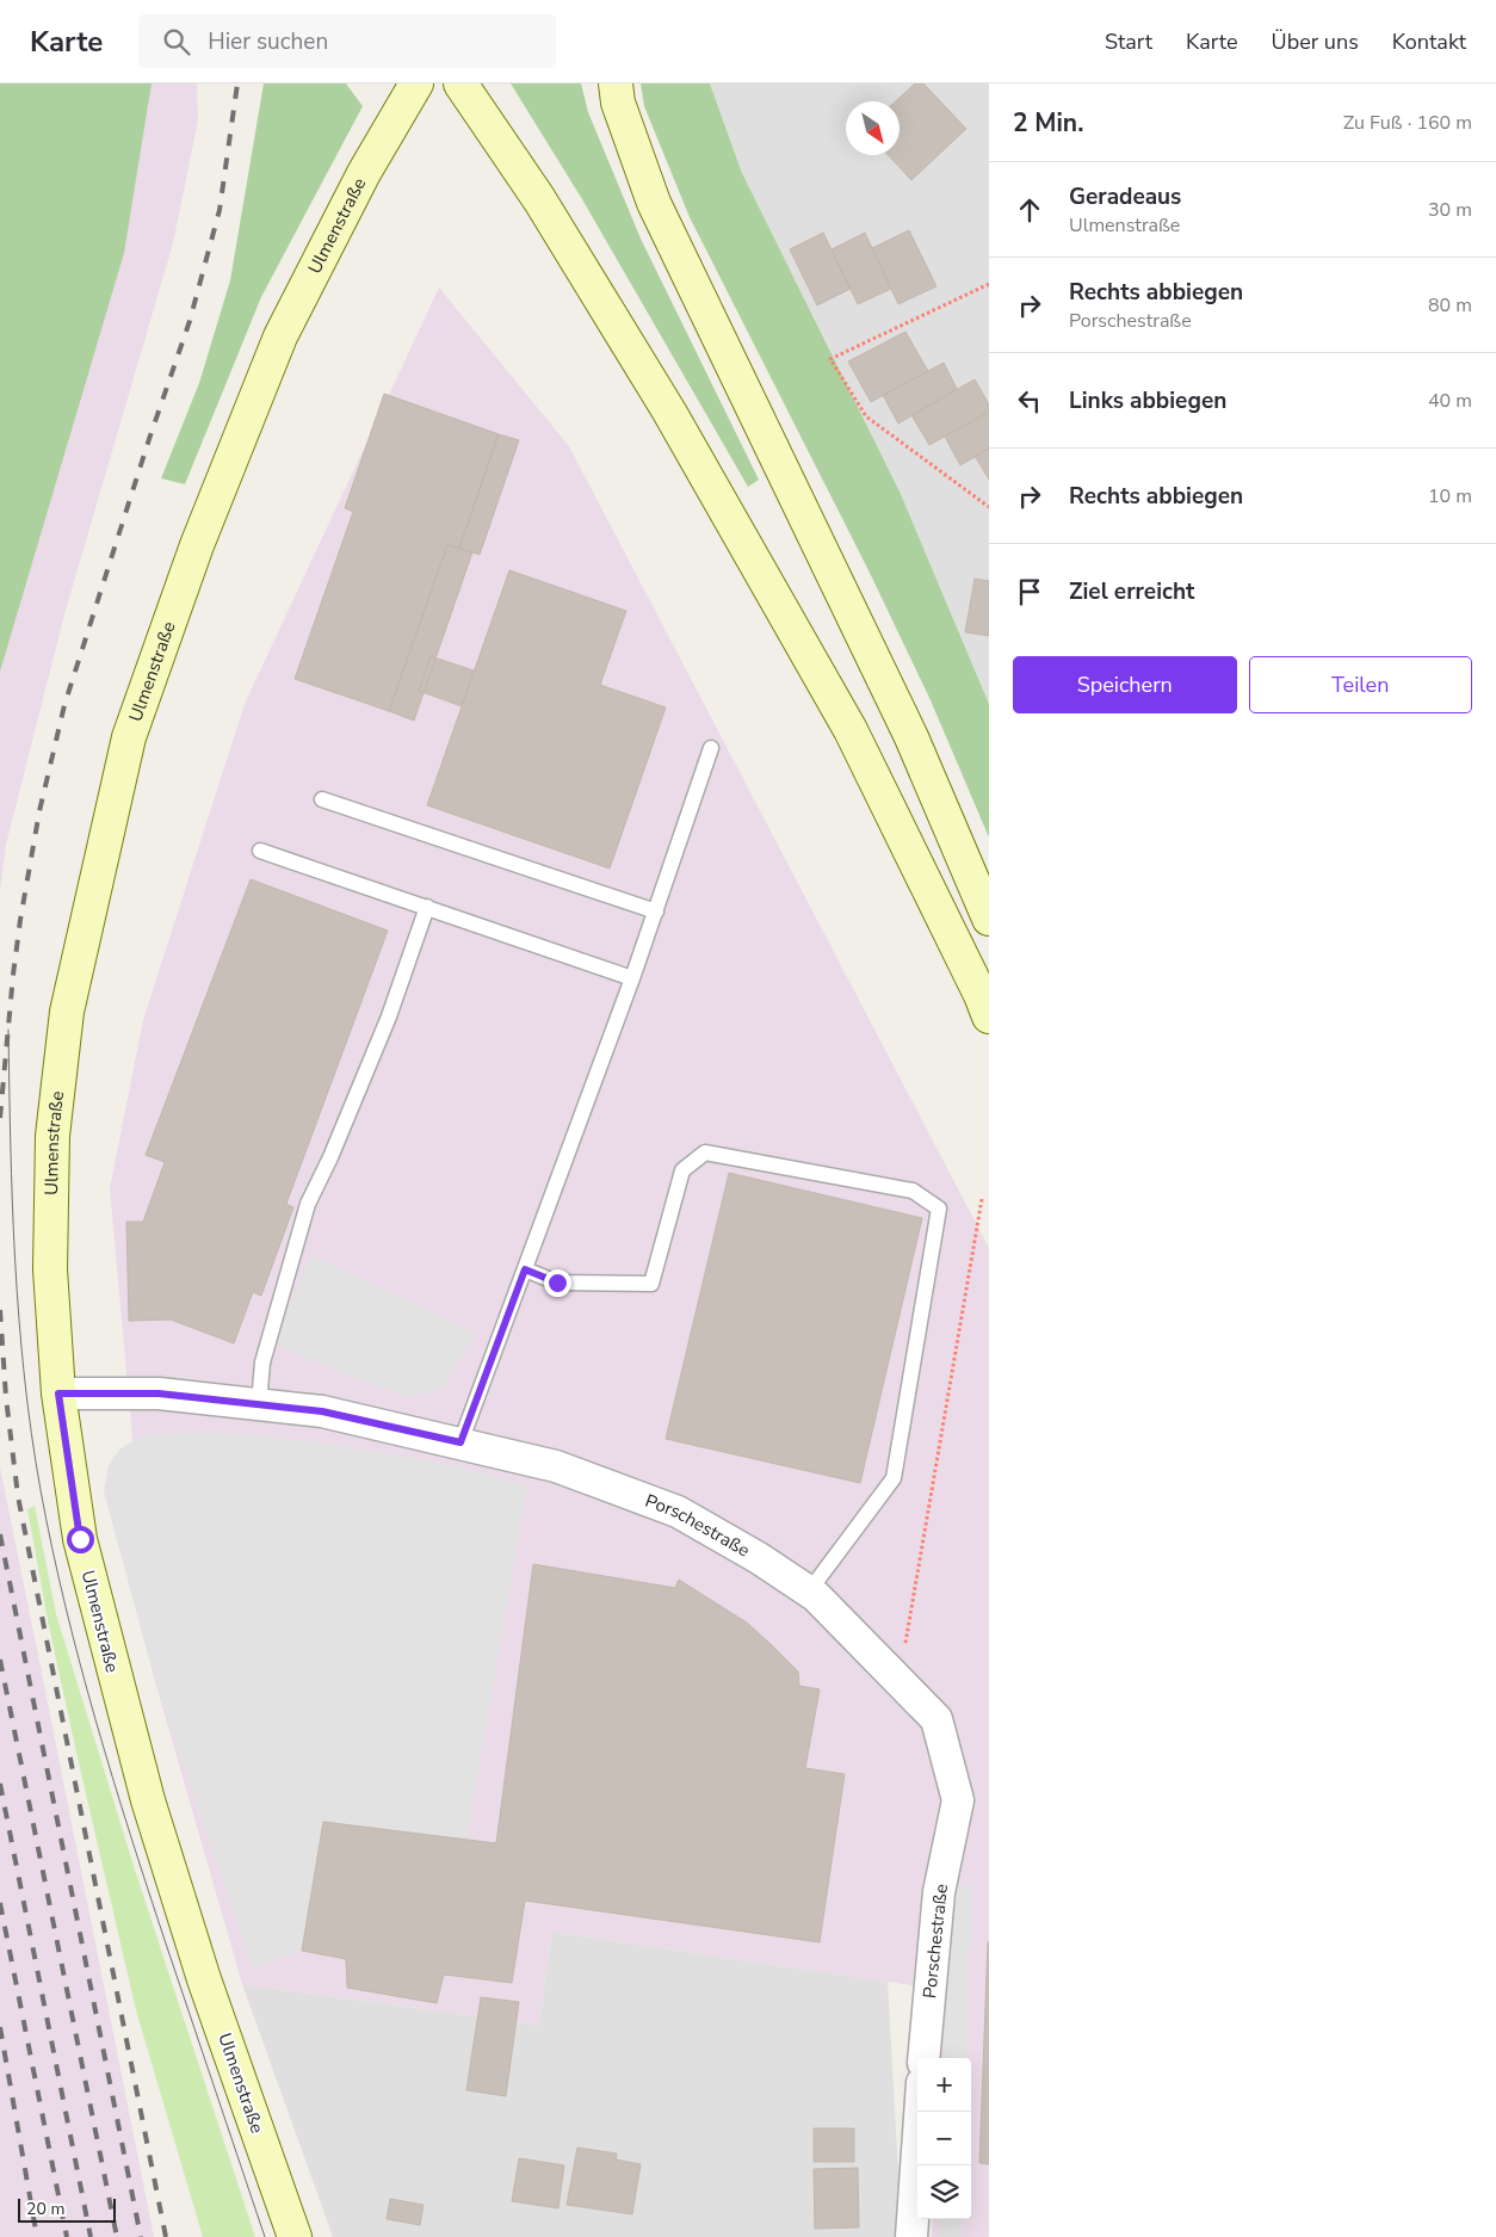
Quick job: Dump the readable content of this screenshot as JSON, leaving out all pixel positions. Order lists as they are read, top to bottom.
{
  "streets": {
    "main road": ["Ulmenstraße"],
    "street": ["Porschestraße"]
  },
  "crossings": [
    ["Ulmenstraße", "Porschestraße"]
  ],
  "scale_bar": "20 m",
  "north": "bottom right",
  "page": {
    "header": "Karte",
    "search": "Hier suchen",
    "nav": [
      "Start",
      "Karte",
      "Über uns",
      "Kontakt"
    ],
    "heading": ["2 Min.", "Zu Fuß · 160 m"],
    "list": [
      ["Geradeaus", "Ulmenstraße", "30 m"],
      ["Rechts abbiegen", "Porschestraße", "80 m"],
      ["Links abbiegen", "40 m"],
      ["Rechts abbiegen", "10 m"],
      "Ziel erreicht"
    ],
    "buttons": ["Speichern", "Teilen"],
    "map_buttons": ["+", "−"],
    "scale": "20 m"
  }
}
